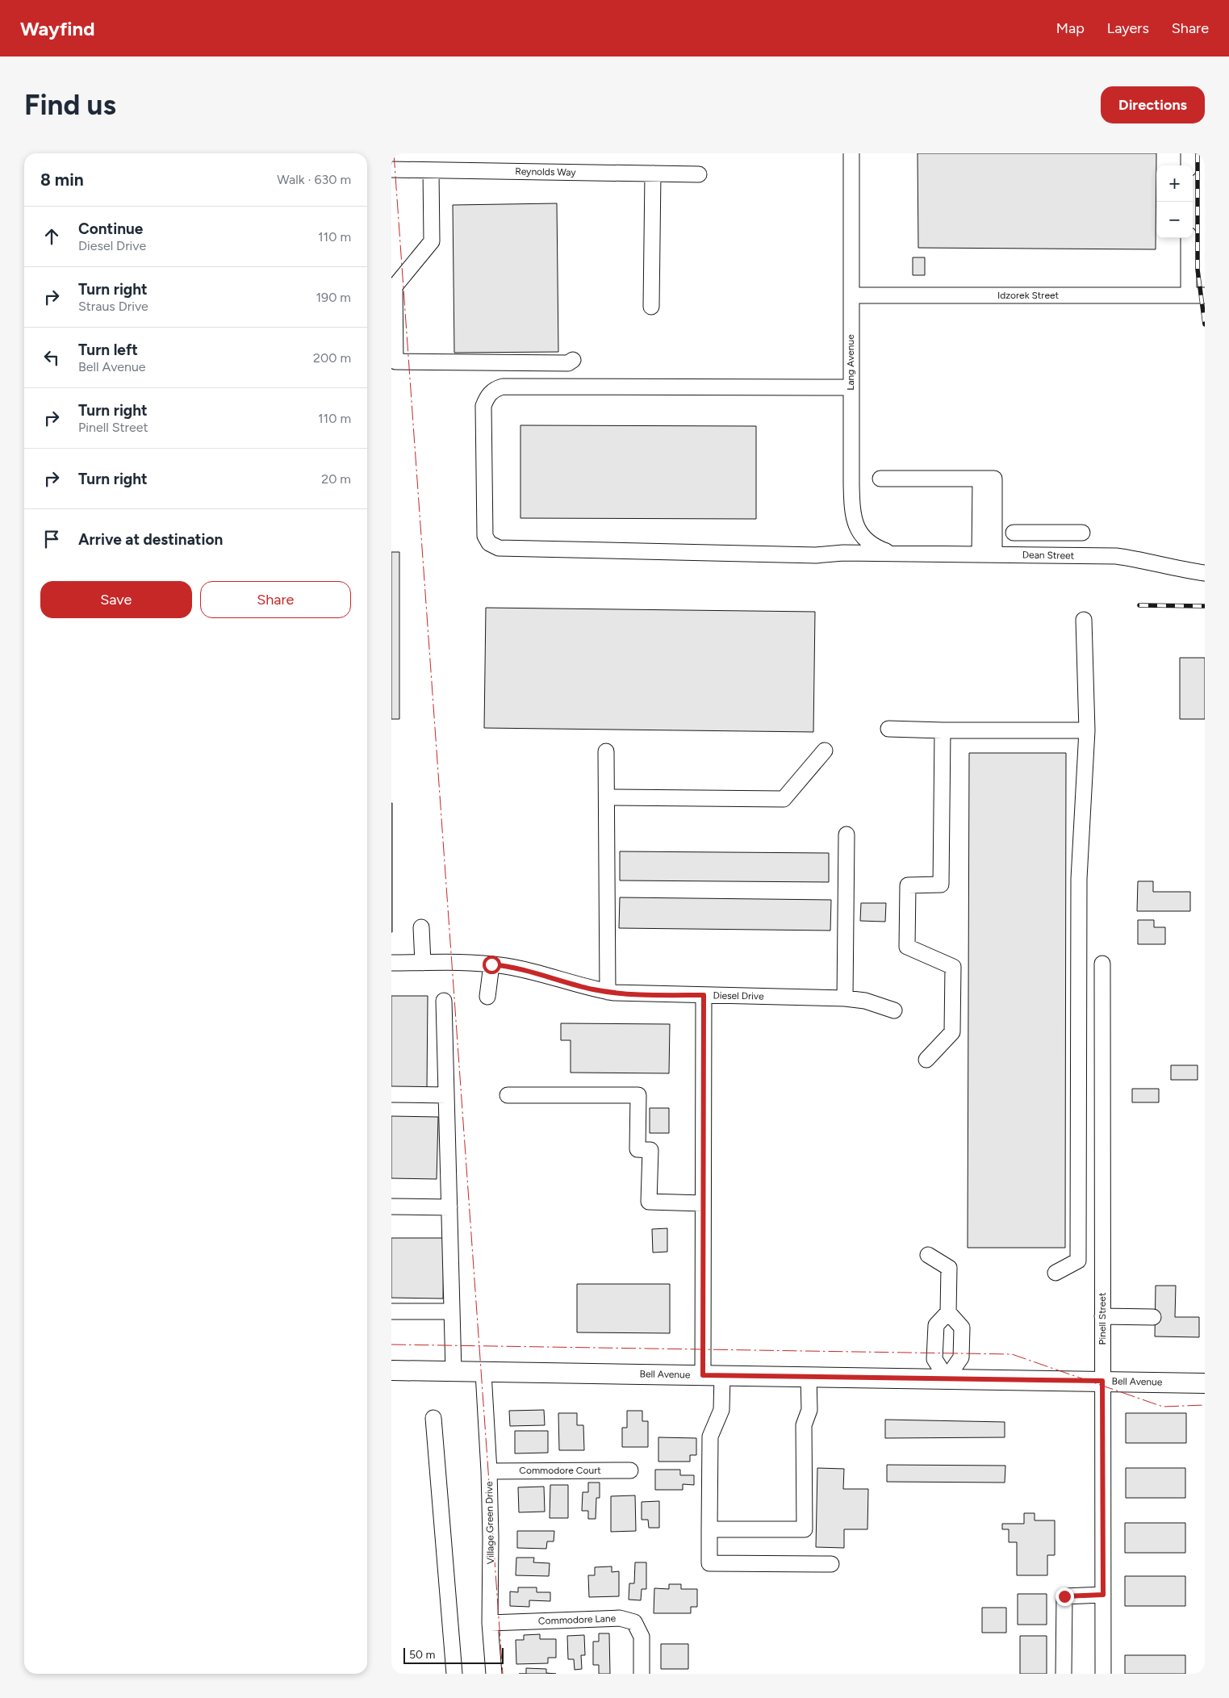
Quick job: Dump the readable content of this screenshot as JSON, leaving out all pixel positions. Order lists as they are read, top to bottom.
{
  "streets": {
    "main road": ["Bell Avenue"],
    "street": [
      "Reynolds Way",
      "Idzorek Street",
      "Lang Avenue",
      "Dean Street",
      "Diesel Drive",
      "Pinell Street",
      "Commodore Court",
      "Village Green Drive",
      "Commodore Lane"
    ]
  },
  "crossings": [
    ["Idzorek Street", "Lang Avenue"],
    ["Lang Avenue", "Dean Street"],
    ["Pinell Street", "Bell Avenue"],
    ["Bell Avenue", "Village Green Drive"],
    ["Commodore Court", "Village Green Drive"],
    ["Village Green Drive", "Commodore Lane"]
  ],
  "scale_bar": "50 m",
  "page": {
    "header": "Wayfind",
    "nav": ["Map", "Layers", "Share"],
    "buttons": [
      "Directions",
      ["Save", "Share"]
    ],
    "title": "Find us",
    "heading": ["8 min", "Walk · 630 m"],
    "map_buttons": ["+", "−"],
    "list": [
      ["Continue", "Diesel Drive", "110 m"],
      ["Turn right", "Straus Drive", "190 m"],
      ["Turn left", "Bell Avenue", "200 m"],
      ["Turn right", "Pinell Street", "110 m"],
      ["Turn right", "20 m"],
      "Arrive at destination"
    ],
    "scale": "50 m"
  }
}
